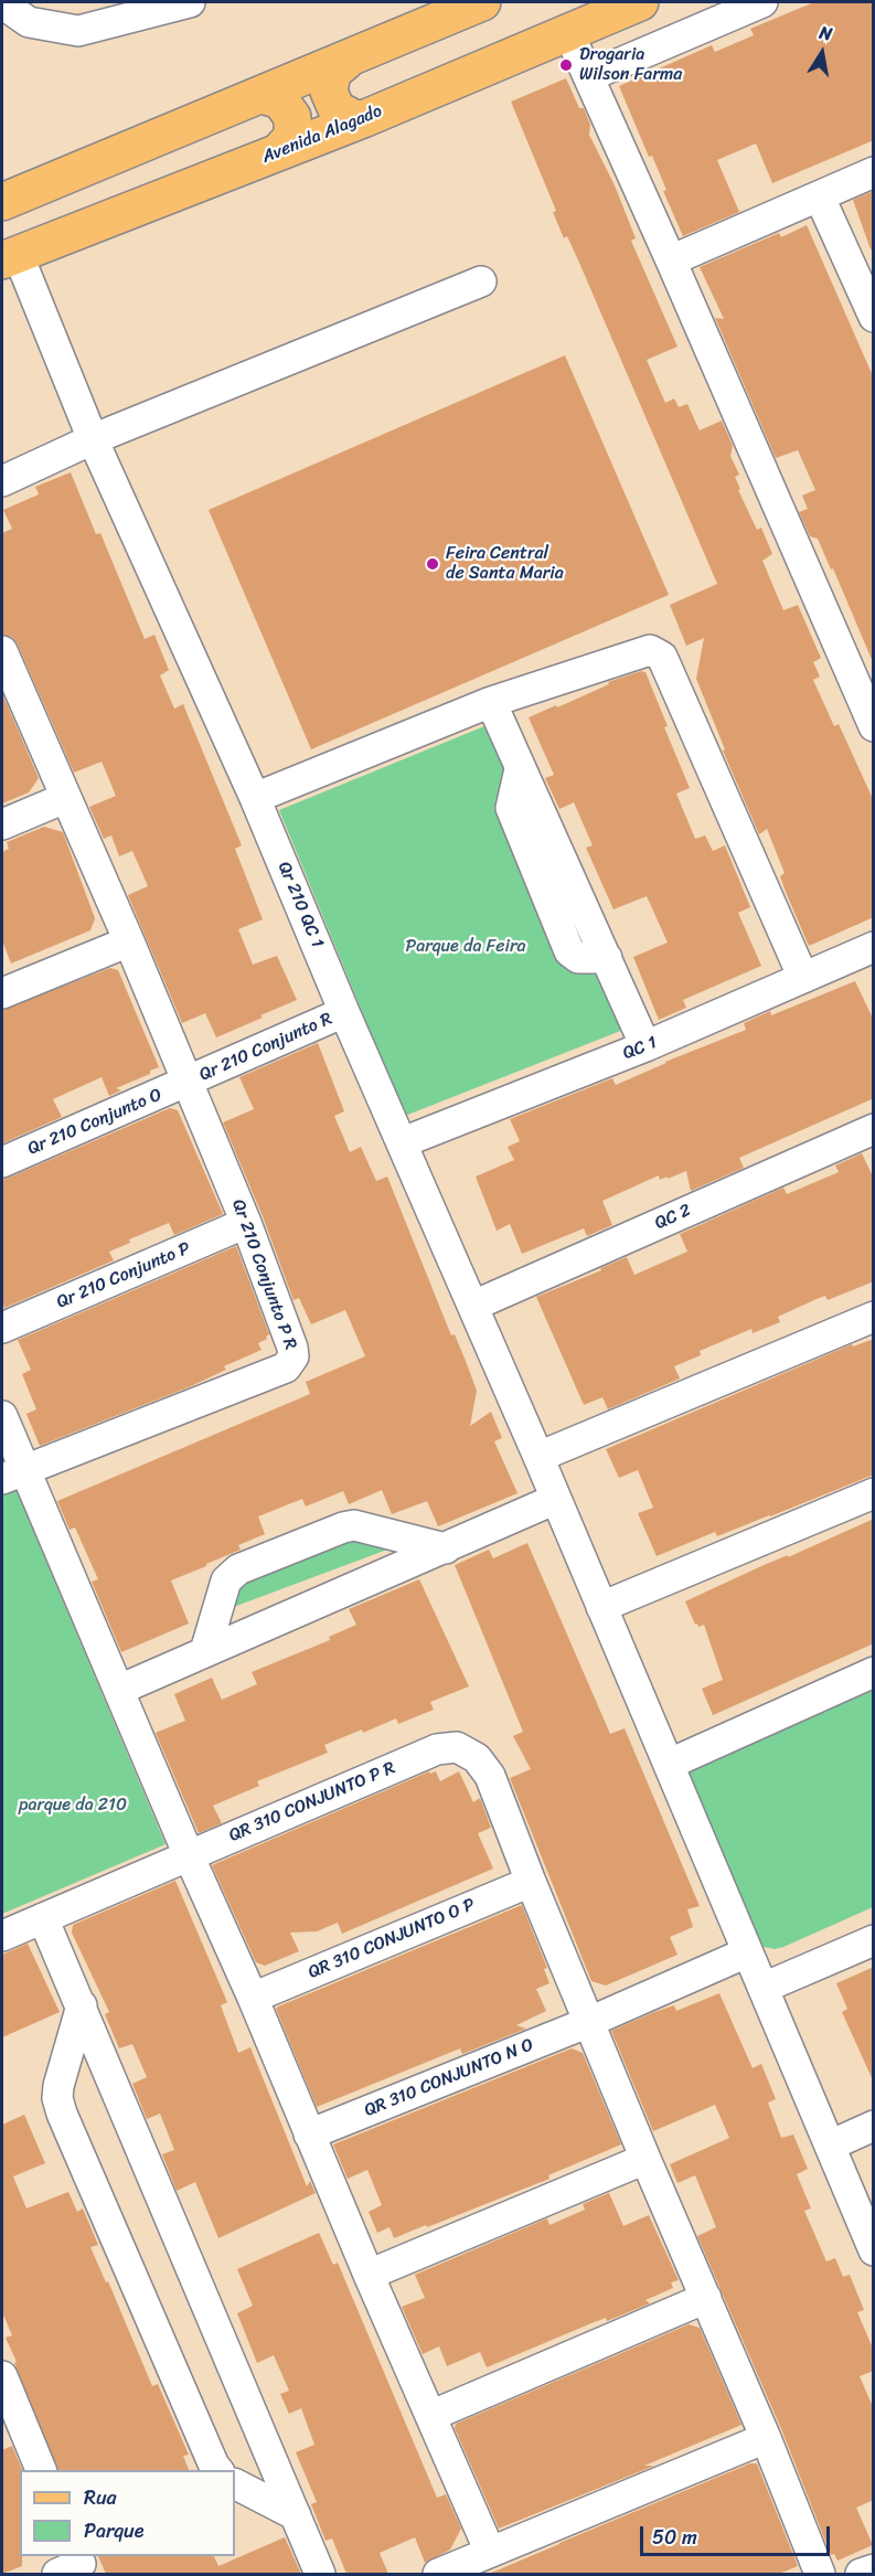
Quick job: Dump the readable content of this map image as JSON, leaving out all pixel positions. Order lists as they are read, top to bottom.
{
  "streets": {
    "main road": ["Avenida Alagado"],
    "street": [
      "Qr 210 QC 1",
      "Qr 210 Conjunto R",
      "QC 1",
      "Qr 210 Conjunto O",
      "QC 2",
      "Qr 210 Conjunto P R",
      "Qr 210 Conjunto P",
      "QR 310 CONJUNTO P R",
      "QR 310 CONJUNTO O P",
      "QR 310 CONJUNTO N O"
    ]
  },
  "crossings": [
    ["Avenida Alagado", "Qr 210 QC 1"],
    ["Qr 210 QC 1", "Qr 210 Conjunto R"],
    ["Qr 210 QC 1", "QC 1"],
    ["Qr 210 QC 1", "QC 2"],
    ["Qr 210 QC 1", "QR 310 CONJUNTO N O"],
    ["Qr 210 Conjunto R", "Qr 210 Conjunto O"],
    ["Qr 210 Conjunto R", "Qr 210 Conjunto P R"],
    ["Qr 210 Conjunto O", "Qr 210 Conjunto P R"],
    ["Qr 210 Conjunto P R", "Qr 210 Conjunto P"],
    ["QR 310 CONJUNTO P R", "QR 310 CONJUNTO O P"]
  ],
  "parks": ["Parque da Feira", "parque da 210"],
  "places": ["Drogaria Wilson Farma", "Feira Central de Santa Maria"],
  "legend": ["Rua", "Parque"],
  "scale_bar": "50 m",
  "north": "top"
}
